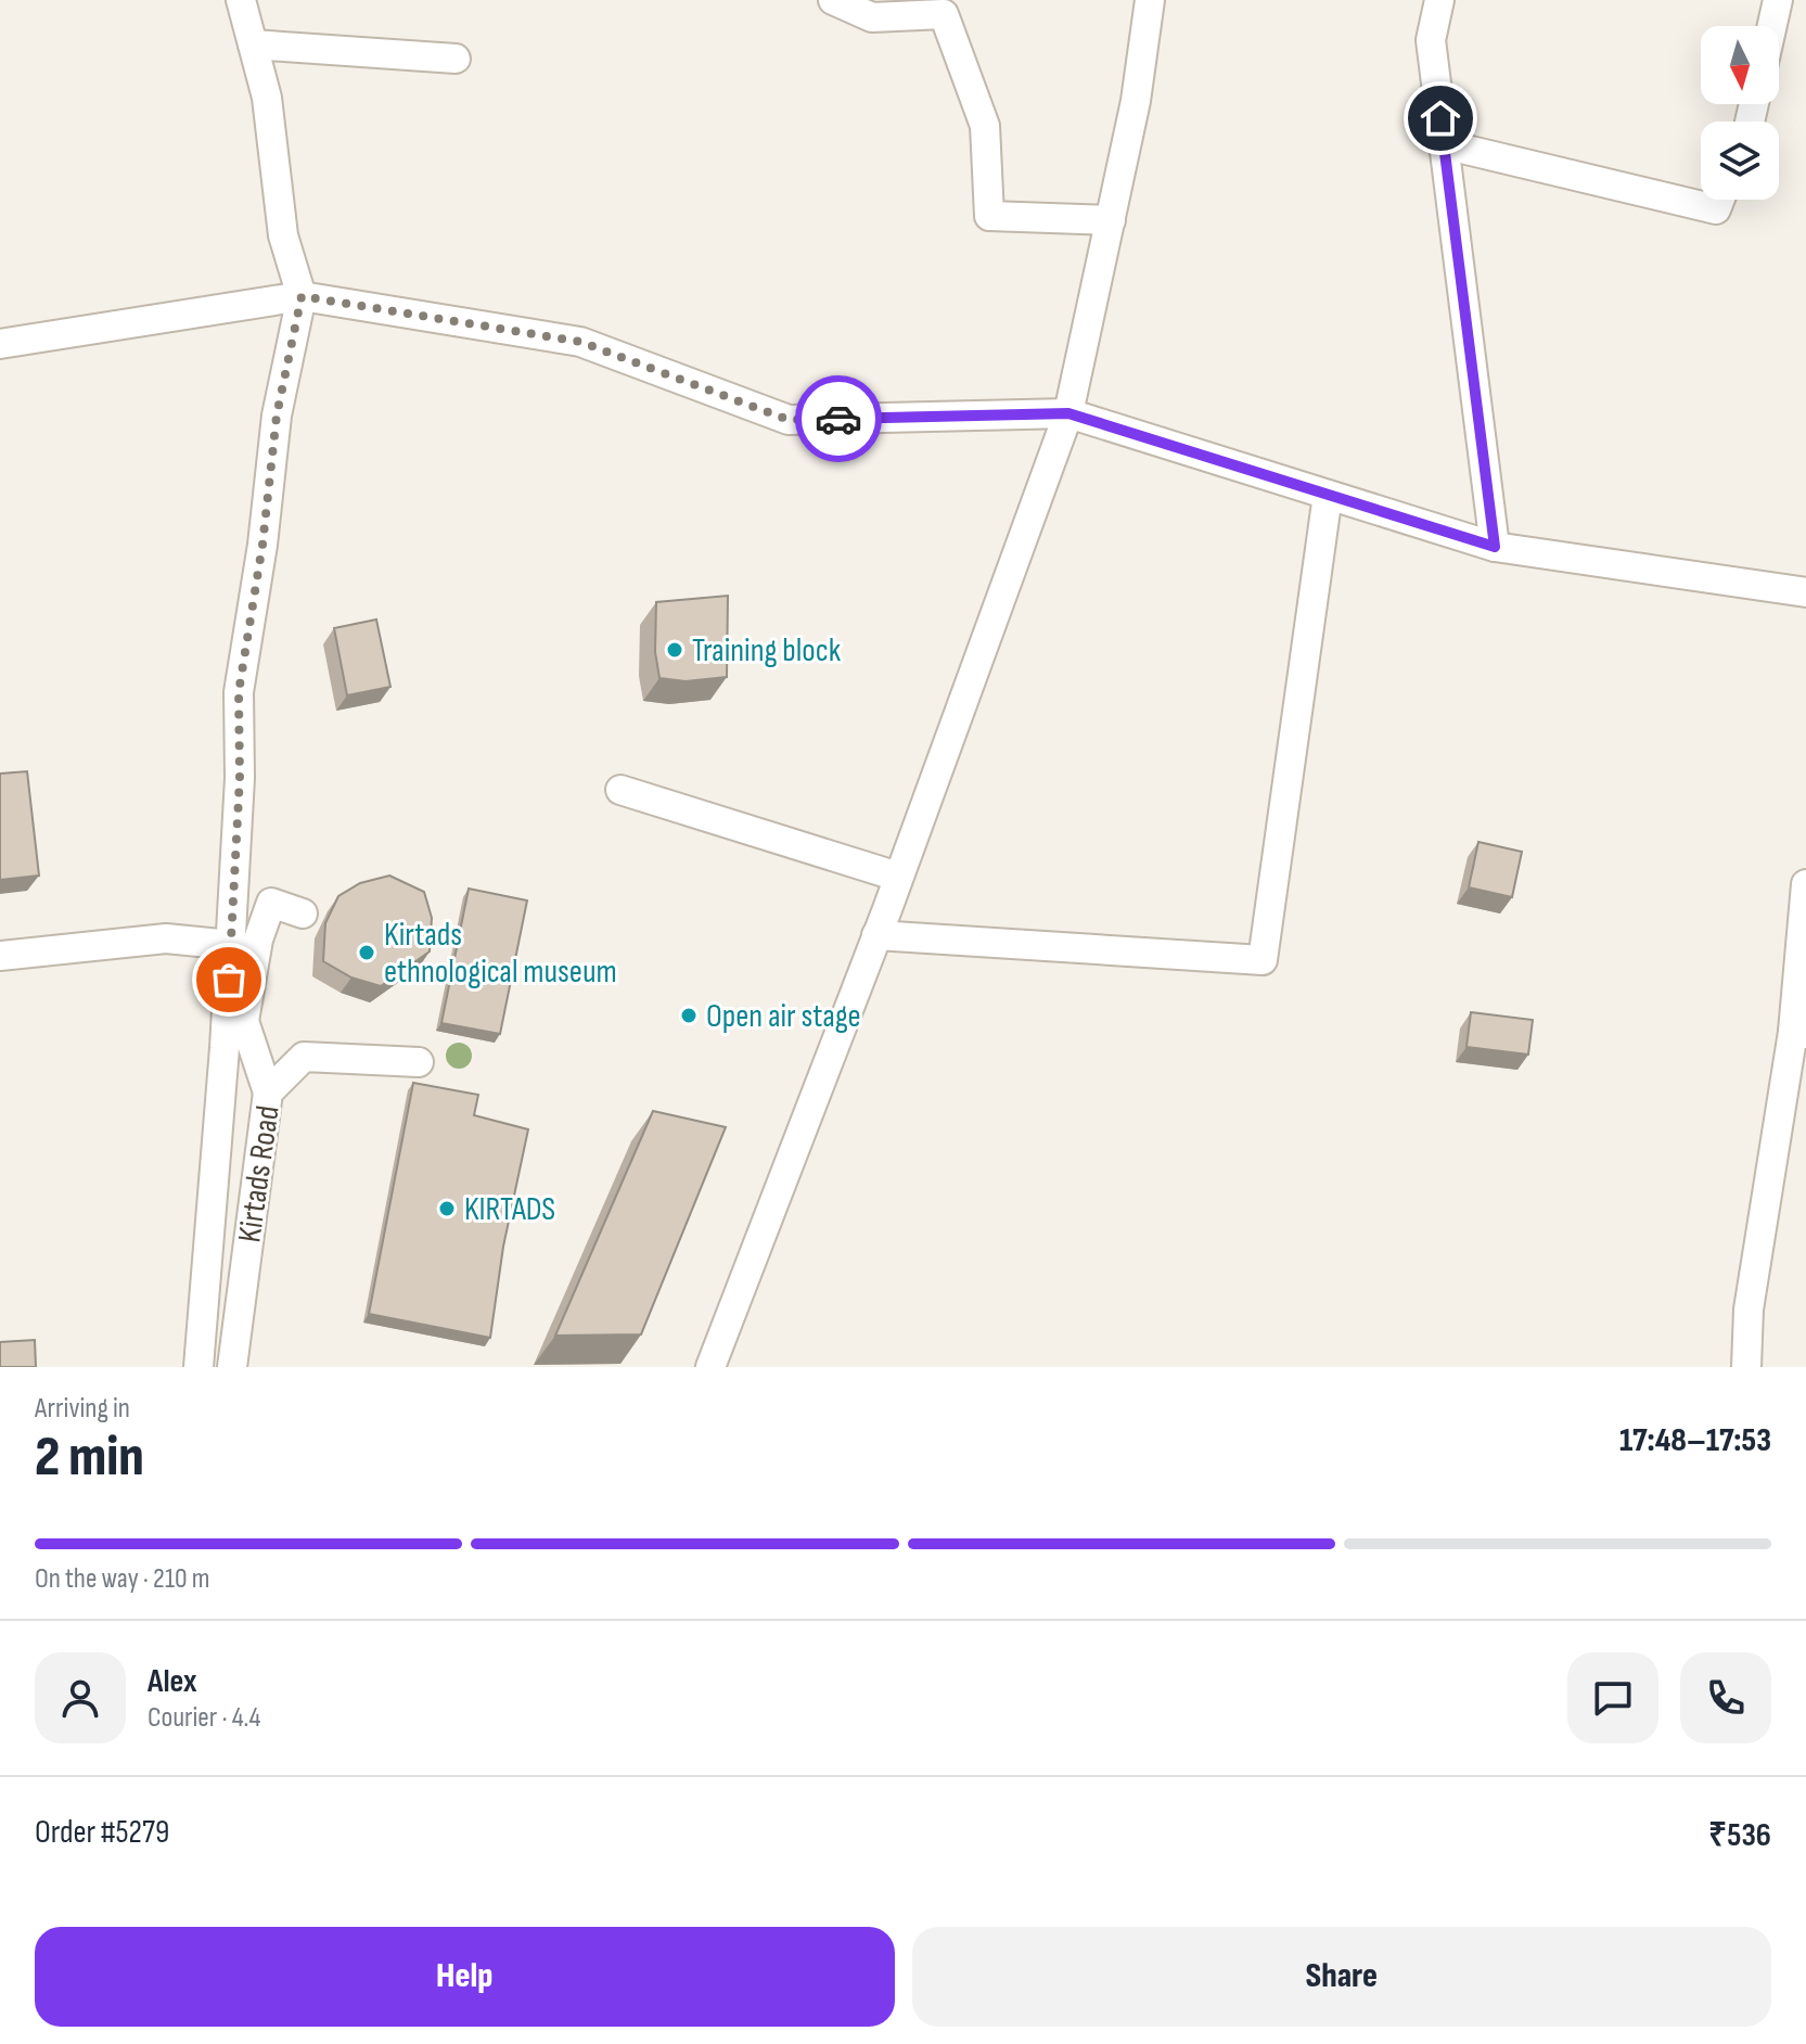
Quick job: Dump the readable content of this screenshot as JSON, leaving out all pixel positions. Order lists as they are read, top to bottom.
{
  "streets": {
    "street": ["Kirtads Road"]
  },
  "places": [
    "Training block",
    "Kirtads ethnological museum",
    "Open air stage",
    "KIRTADS"
  ],
  "north": "bottom",
  "page": {
    "heading": ["2 min", "Arriving in", "17:48–17:53"],
    "panel": [
      "Alex",
      "Courier · 4.4",
      "Order #5279",
      "₹536"
    ],
    "bar": "On the way · 210 m",
    "buttons": ["Help", "Share"]
  }
}
